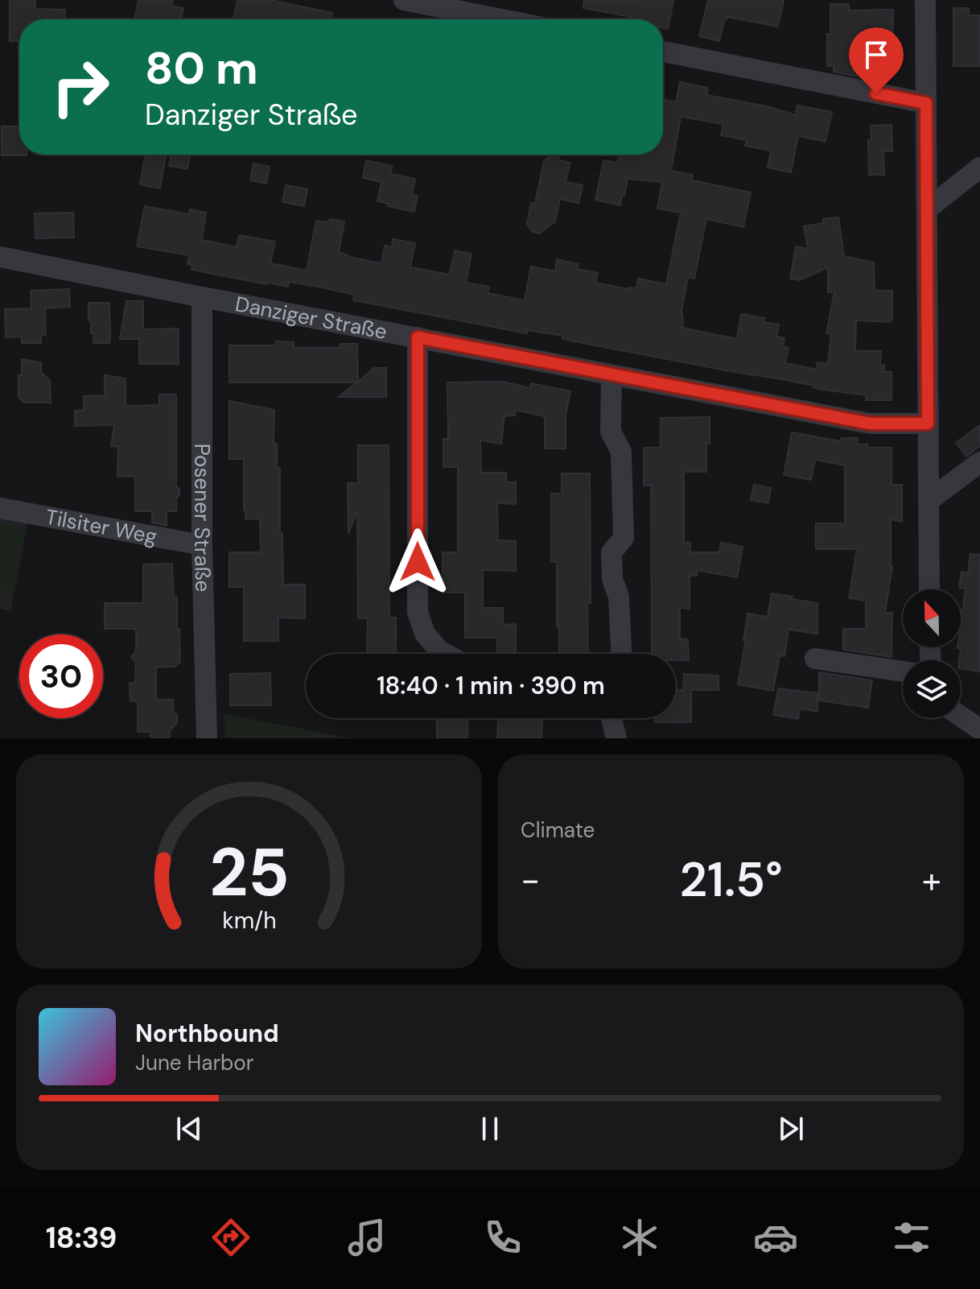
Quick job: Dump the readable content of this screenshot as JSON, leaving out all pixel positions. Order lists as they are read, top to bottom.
{
  "streets": {
    "street": ["Danziger Straße", "Posener Straße", "Tilsiter Weg"]
  },
  "crossings": [
    ["Danziger Straße", "Posener Straße"],
    ["Posener Straße", "Tilsiter Weg"]
  ],
  "north": "top",
  "page": {
    "turn": ["80 m", "Danziger Straße"],
    "limit": "30",
    "trip": "18:40 · 1 min · 390 m",
    "tile": "Climate",
    "heat": ["−", "21.5°", "+"],
    "song": ["Northbound", "June Harbor"],
    "tabs": "18:39",
    "gauge": ["25", "km/h"]
  }
}
